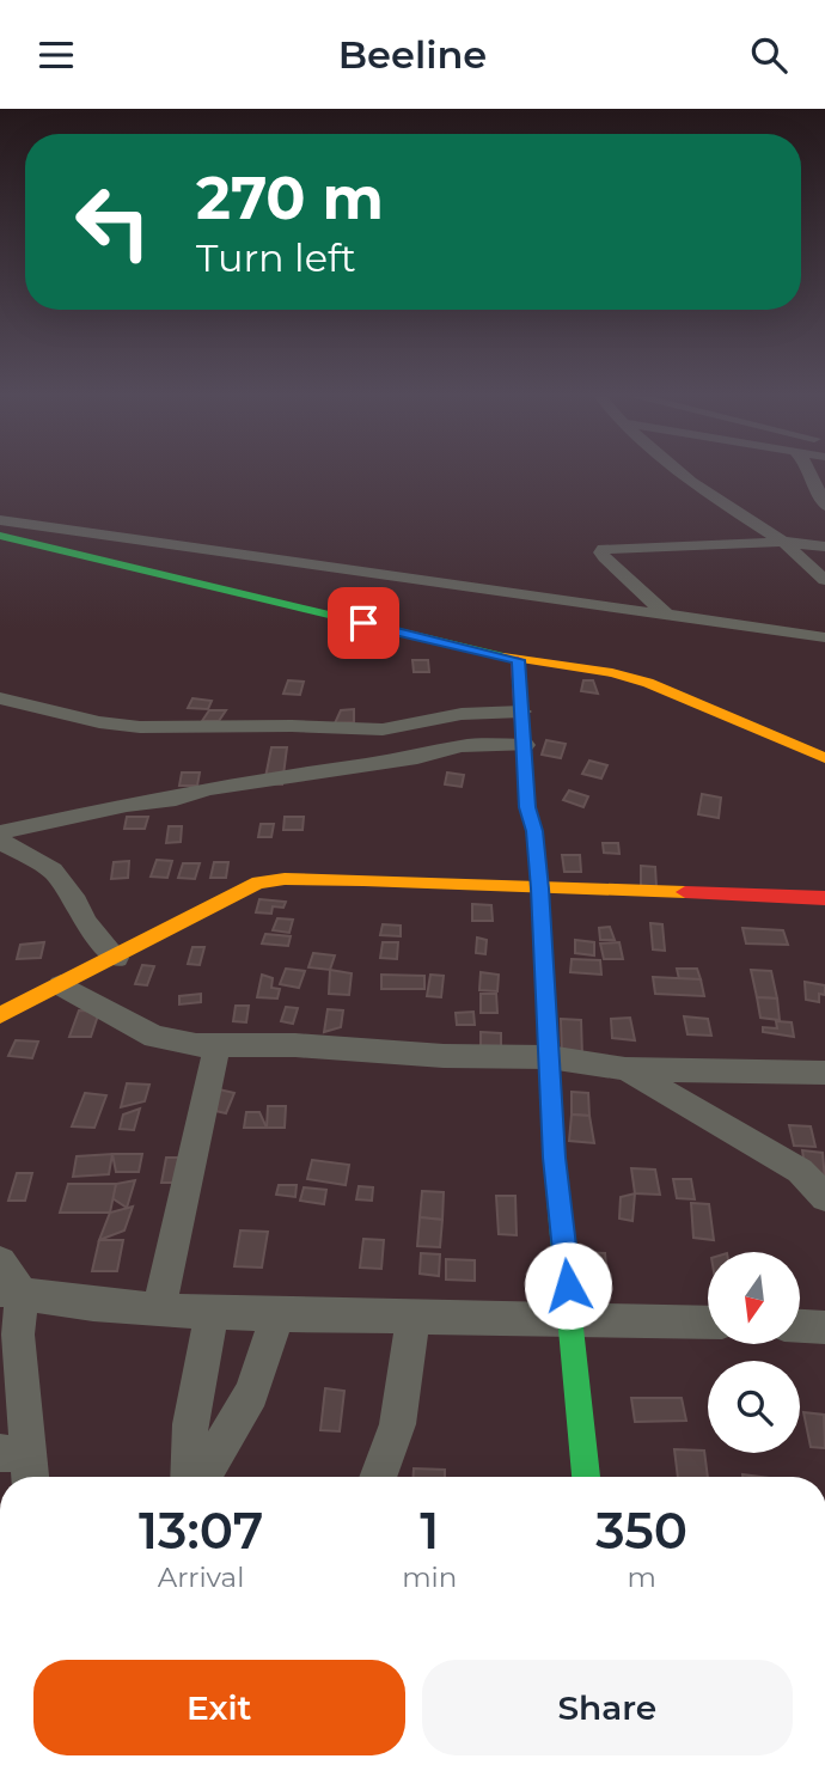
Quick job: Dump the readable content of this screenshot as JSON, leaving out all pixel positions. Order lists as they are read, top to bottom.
{
  "north": "bottom",
  "page": {
    "header": "Beeline",
    "turn": ["270 m", "Turn left"],
    "eta": [
      "13:07",
      "Arrival",
      "1",
      "min",
      "350",
      "m"
    ],
    "buttons": ["Exit", "Share"]
  }
}
